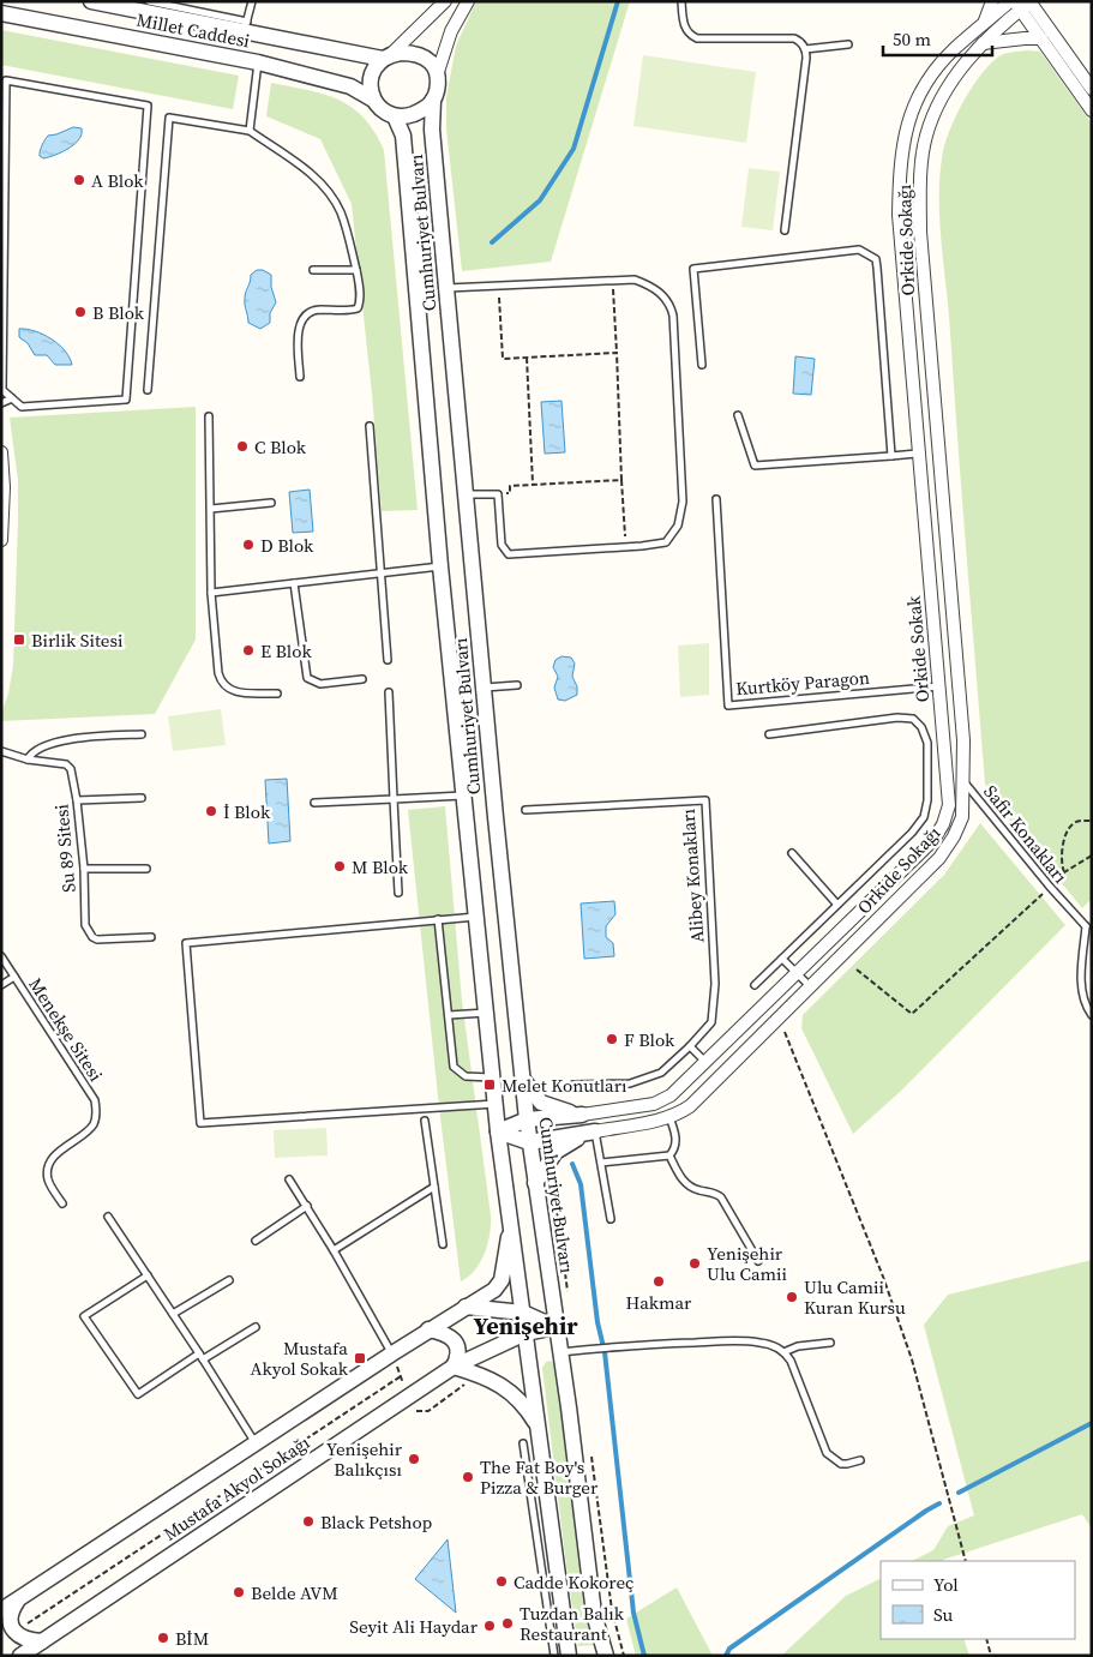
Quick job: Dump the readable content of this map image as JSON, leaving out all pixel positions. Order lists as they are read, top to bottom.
{
  "streets": {
    "street": [
      "Millet Caddesi",
      "Cumhuriyet Bulvarı",
      "Orkide Sokağı",
      "Orkide Sokak",
      "Mustafa Akyol Sokağı"
    ],
    "lane": [
      "Kurtköy Paragon",
      "Safir Konakları",
      "Su 89 Sitesi",
      "Alibey Konakları",
      "Menekşe Sitesi"
    ]
  },
  "crossings": [
    ["Millet Caddesi", "Cumhuriyet Bulvarı"],
    ["Cumhuriyet Bulvarı", "Mustafa Akyol Sokağı"],
    ["Orkide Sokağı", "Safir Konakları"],
    ["Orkide Sokak", "Kurtköy Paragon"]
  ],
  "districts": ["Yenişehir"],
  "places": {
    "other": [
      "A Blok",
      "B Blok",
      "C Blok",
      "D Blok",
      "E Blok",
      "İ Blok",
      "M Blok",
      "F Blok",
      "Yenişehir Ulu Camii",
      "Hakmar",
      "Ulu Camii Kuran Kursu",
      "Yenişehir Balıkçısı",
      "The Fat Boy's Pizza & Burger",
      "Black Petshop",
      "Cadde Kokoreç",
      "Belde AVM",
      "Tuzdan Balık Restaurant",
      "Seyit Ali Haydar",
      "BİM"
    ],
    "transit": ["Birlik Sitesi", "Melet Konutları", "Mustafa Akyol Sokak"]
  },
  "legend": ["Yol", "Su"],
  "scale_bar": "50 m"
}
